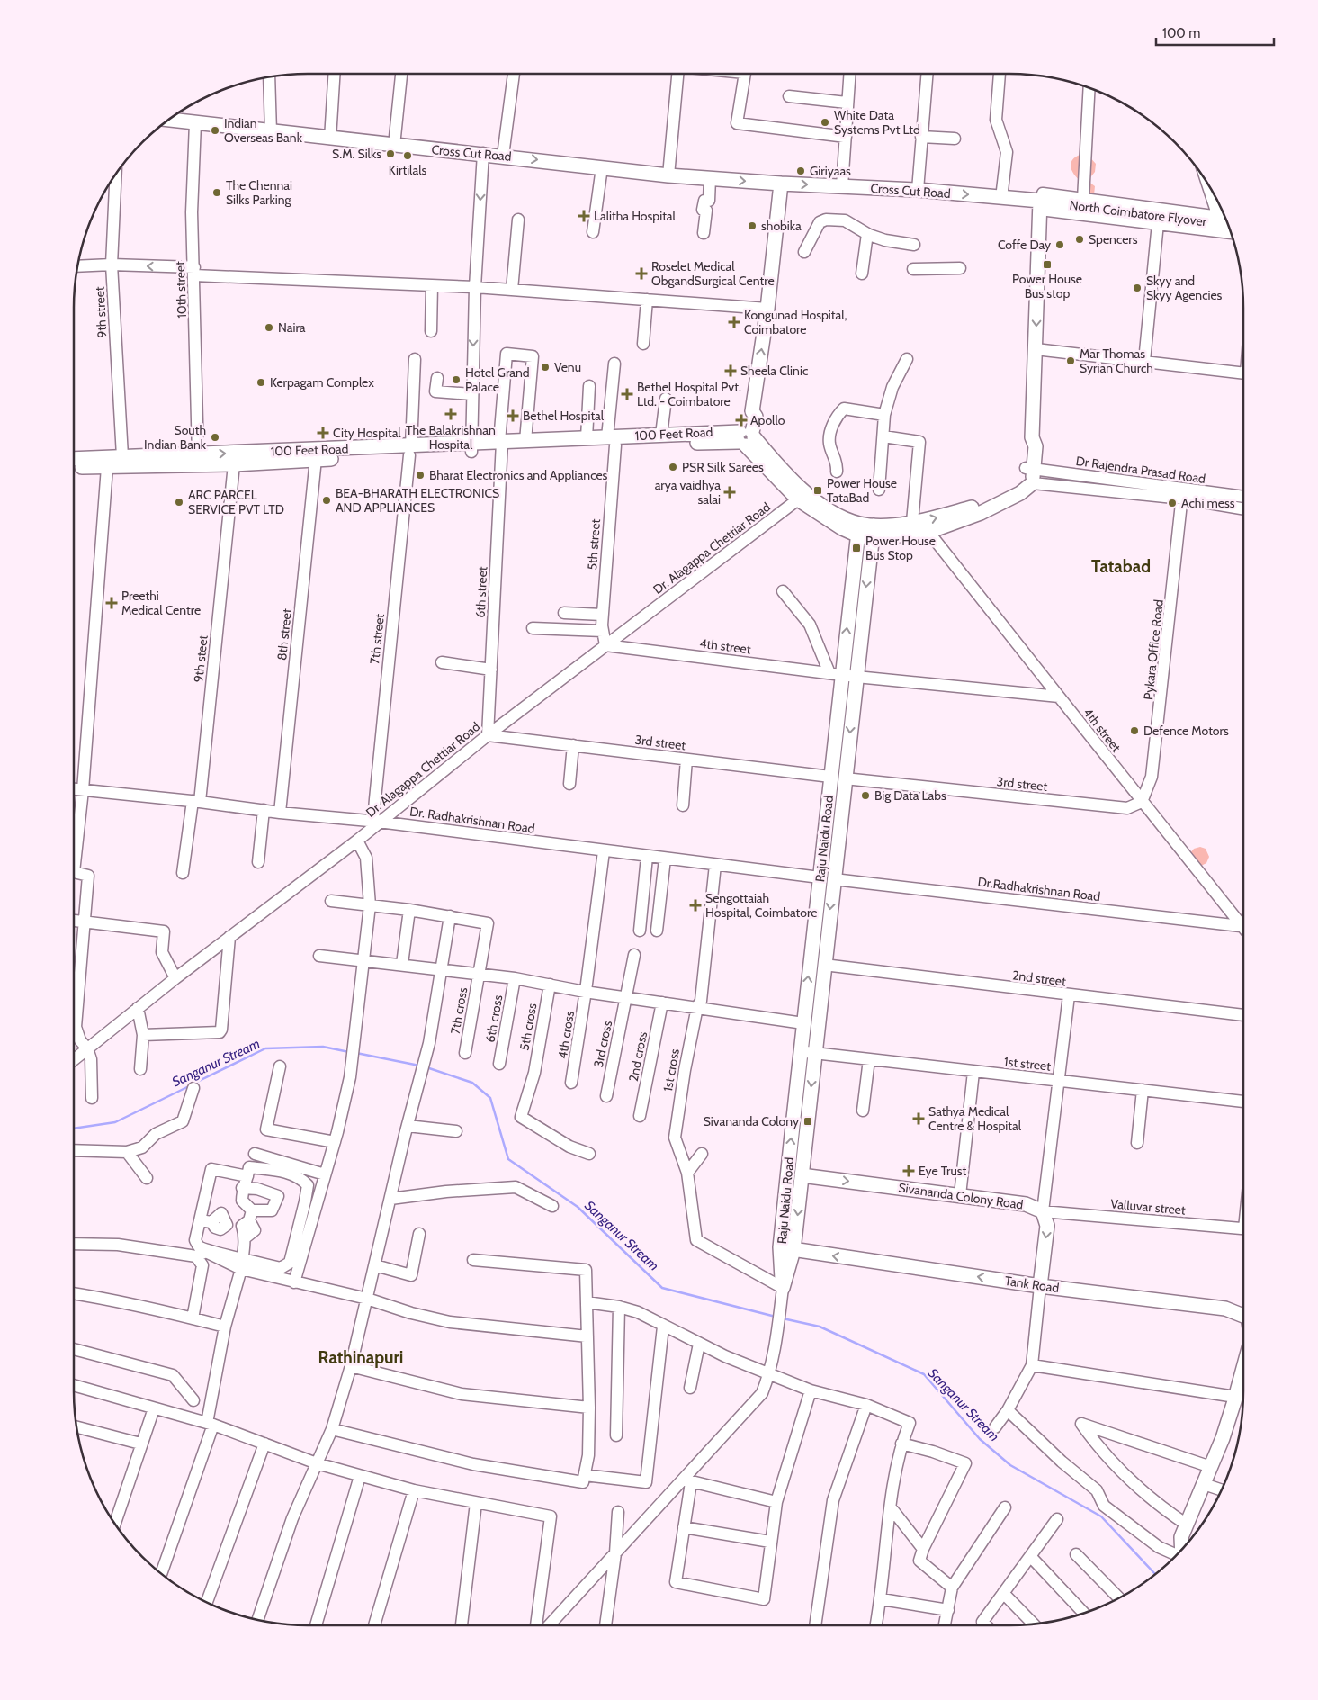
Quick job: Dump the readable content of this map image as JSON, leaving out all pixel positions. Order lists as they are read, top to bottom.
{
  "streets": {
    "main road": [
      "Cross Cut Road",
      "North Coimbatore Flyover",
      "100 Feet Road",
      "Raju Naidu Road",
      "Sivananda Colony Road",
      "Tank Road"
    ],
    "street": [
      "10th street",
      "9th street",
      "Dr Rajendra Prasad Road",
      "5th street",
      "Dr. Alagappa Chettiar Road",
      "6th street",
      "8th street",
      "7th street",
      "4th street",
      "Pykara Office Road",
      "9th steet",
      "3rd street",
      "Dr. Radhakrishnan Road",
      "Dr.Radhakrishnan Road",
      "2nd street",
      "7th cross",
      "6th cross",
      "5th cross",
      "4th cross",
      "3rd cross",
      "2nd cross",
      "1st street",
      "1st cross",
      "Valluvar street"
    ]
  },
  "crossings": [
    ["Cross Cut Road", "North Coimbatore Flyover"],
    ["Cross Cut Road", "10th street"],
    ["10th street", "100 Feet Road"],
    ["9th street", "100 Feet Road"],
    ["100 Feet Road", "5th street"],
    ["100 Feet Road", "6th street"],
    ["100 Feet Road", "8th street"],
    ["100 Feet Road", "7th street"],
    ["100 Feet Road", "9th steet"],
    ["5th street", "Dr. Alagappa Chettiar Road"],
    ["5th street", "4th street"],
    ["Dr. Alagappa Chettiar Road", "6th street"],
    ["Dr. Alagappa Chettiar Road", "7th street"],
    ["Dr. Alagappa Chettiar Road", "4th street"],
    ["Dr. Alagappa Chettiar Road", "3rd street"],
    ["Dr. Alagappa Chettiar Road", "Dr. Radhakrishnan Road"],
    ["6th street", "3rd street"],
    ["8th street", "Dr. Radhakrishnan Road"],
    ["7th street", "Dr. Radhakrishnan Road"],
    ["4th street", "Pykara Office Road"],
    ["4th street", "3rd street"],
    ["4th street", "Raju Naidu Road"],
    ["4th street", "Dr.Radhakrishnan Road"],
    ["Pykara Office Road", "3rd street"],
    ["9th steet", "Dr. Radhakrishnan Road"],
    ["3rd street", "Raju Naidu Road"],
    ["Dr. Radhakrishnan Road", "Raju Naidu Road"],
    ["Dr. Radhakrishnan Road", "Dr.Radhakrishnan Road"],
    ["Dr. Radhakrishnan Road", "4th cross"],
    ["Dr. Radhakrishnan Road", "1st cross"],
    ["Raju Naidu Road", "Dr.Radhakrishnan Road"],
    ["Raju Naidu Road", "2nd street"],
    ["Raju Naidu Road", "1st street"],
    ["Raju Naidu Road", "Sivananda Colony Road"],
    ["Raju Naidu Road", "Tank Road"],
    ["Sivananda Colony Road", "Valluvar street"]
  ],
  "one_way": ["Cross Cut Road", "Sivananda Colony Road", "Tank Road"],
  "districts": ["Tatabad", "Rathinapuri"],
  "water": ["Sanganur Stream"],
  "places": {
    "other": [
      "White Data Systems Pvt Ltd",
      "Indian Overseas Bank",
      "S.M. Silks",
      "Kirtilals",
      "Giriyaas",
      "The Chennai Silks Parking",
      "shobika",
      "Spencers",
      "Coffe Day",
      "Skyy and Skyy Agencies",
      "Naira",
      "Mar Thomas Syrian Church",
      "Venu",
      "Hotel Grand Palace",
      "Kerpagam Complex",
      "South Indian Bank",
      "PSR Silk Sarees",
      "Bharat Electronics and Appliances",
      "BEA-BHARATH ELECTRONICS AND APPLIANCES",
      "ARC PARCEL SERVICE PVT LTD",
      "Achi mess",
      "Defence Motors",
      "Big Data Labs"
    ],
    "health": [
      "Lalitha Hospital",
      "Roselet Medical ObgandSurgical Centre",
      "Kongunad Hospital, Coimbatore",
      "Sheela Clinic",
      "Bethel Hospital Pvt. Ltd. - Coimbatore",
      "The Balakrishnan Hospital",
      "Bethel Hospital",
      "Apollo",
      "City Hospital",
      "arya vaidhya salai",
      "Preethi Medical Centre",
      "Sengottaiah Hospital, Coimbatore",
      "Sathya Medical Centre & Hospital",
      "Eye Trust"
    ],
    "transit": [
      "Power House Bus stop",
      "Power House TataBad",
      "Power House Bus Stop",
      "Sivananda Colony"
    ]
  },
  "scale_bar": "100 m"
}
